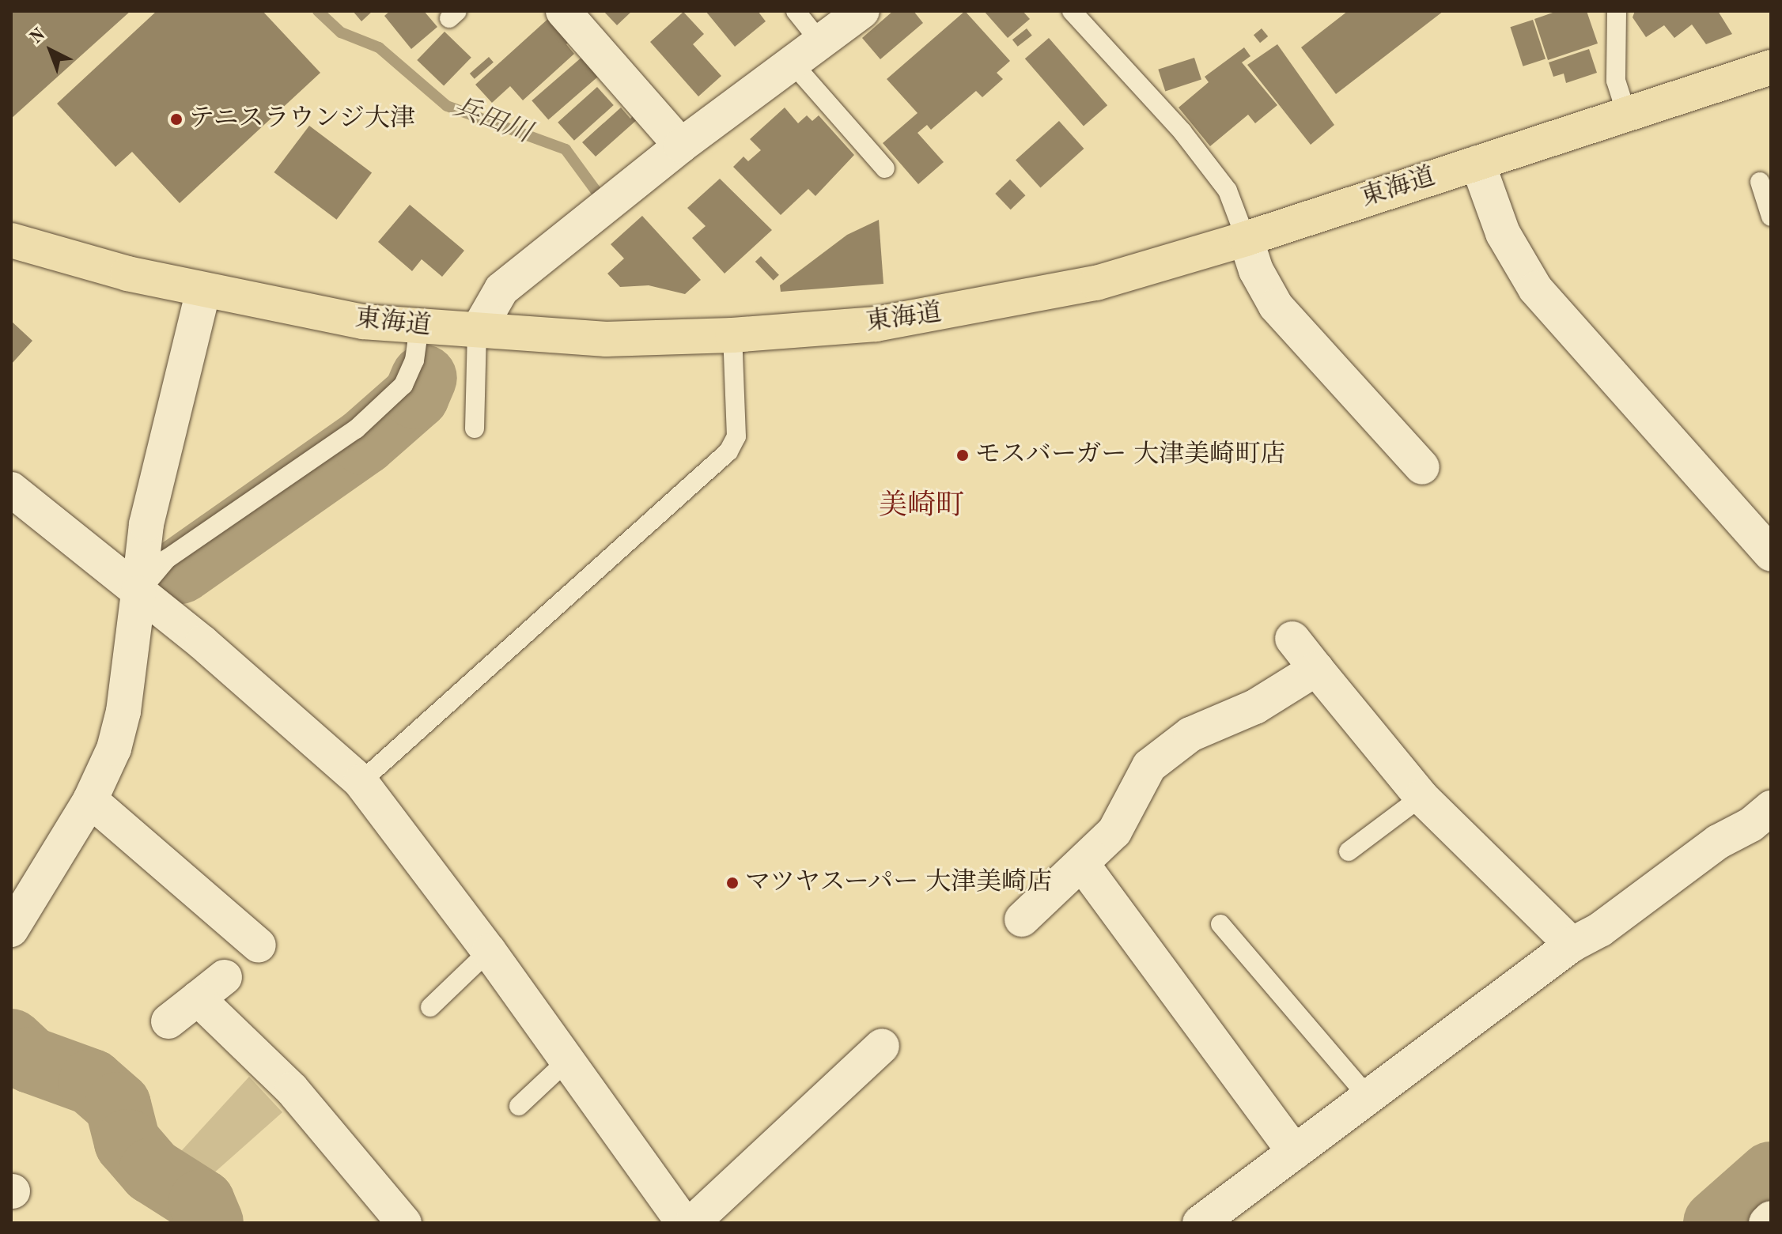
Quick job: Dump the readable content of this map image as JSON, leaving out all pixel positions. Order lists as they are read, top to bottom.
{
  "streets": {
    "highway": ["東海道"]
  },
  "districts": ["美崎町"],
  "water": ["兵田川"],
  "places": ["テニスラウンジ大津", "モスバーガー 大津美崎町店", "マツヤスーパー 大津美崎店"],
  "north": "top left"
}
